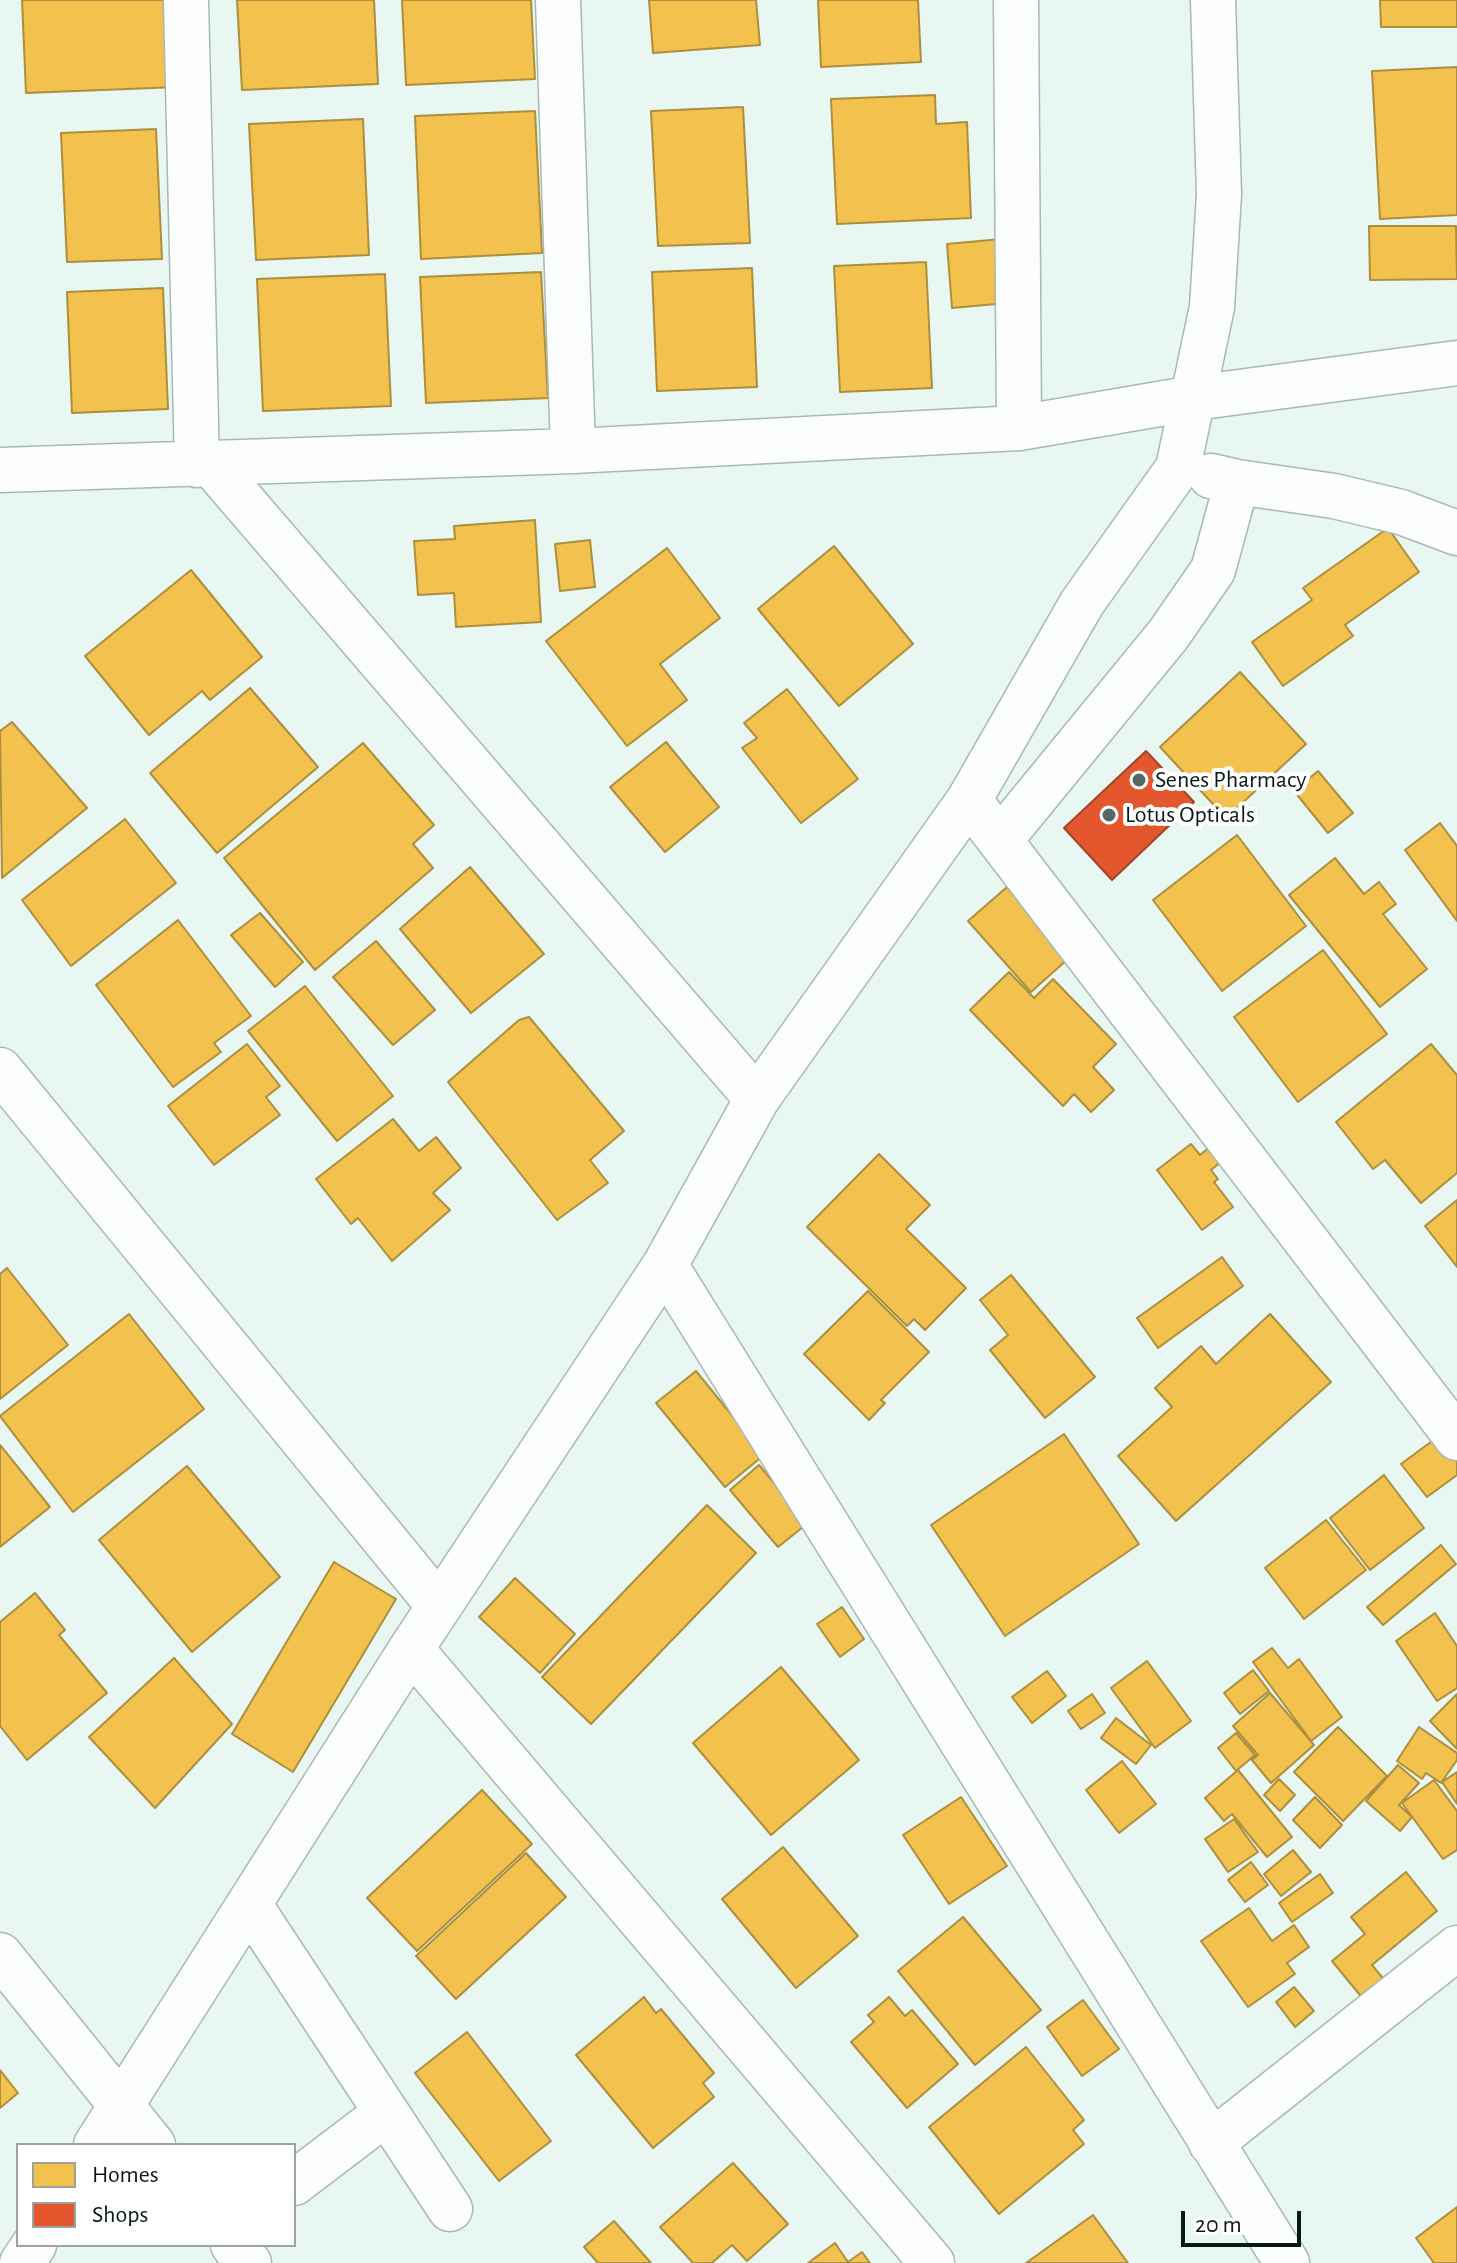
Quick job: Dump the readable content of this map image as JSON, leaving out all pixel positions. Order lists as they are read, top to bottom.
{
  "places": ["Senes Pharmacy", "Lotus Opticals"],
  "legend": ["Homes", "Shops"],
  "scale_bar": "20 m"
}
